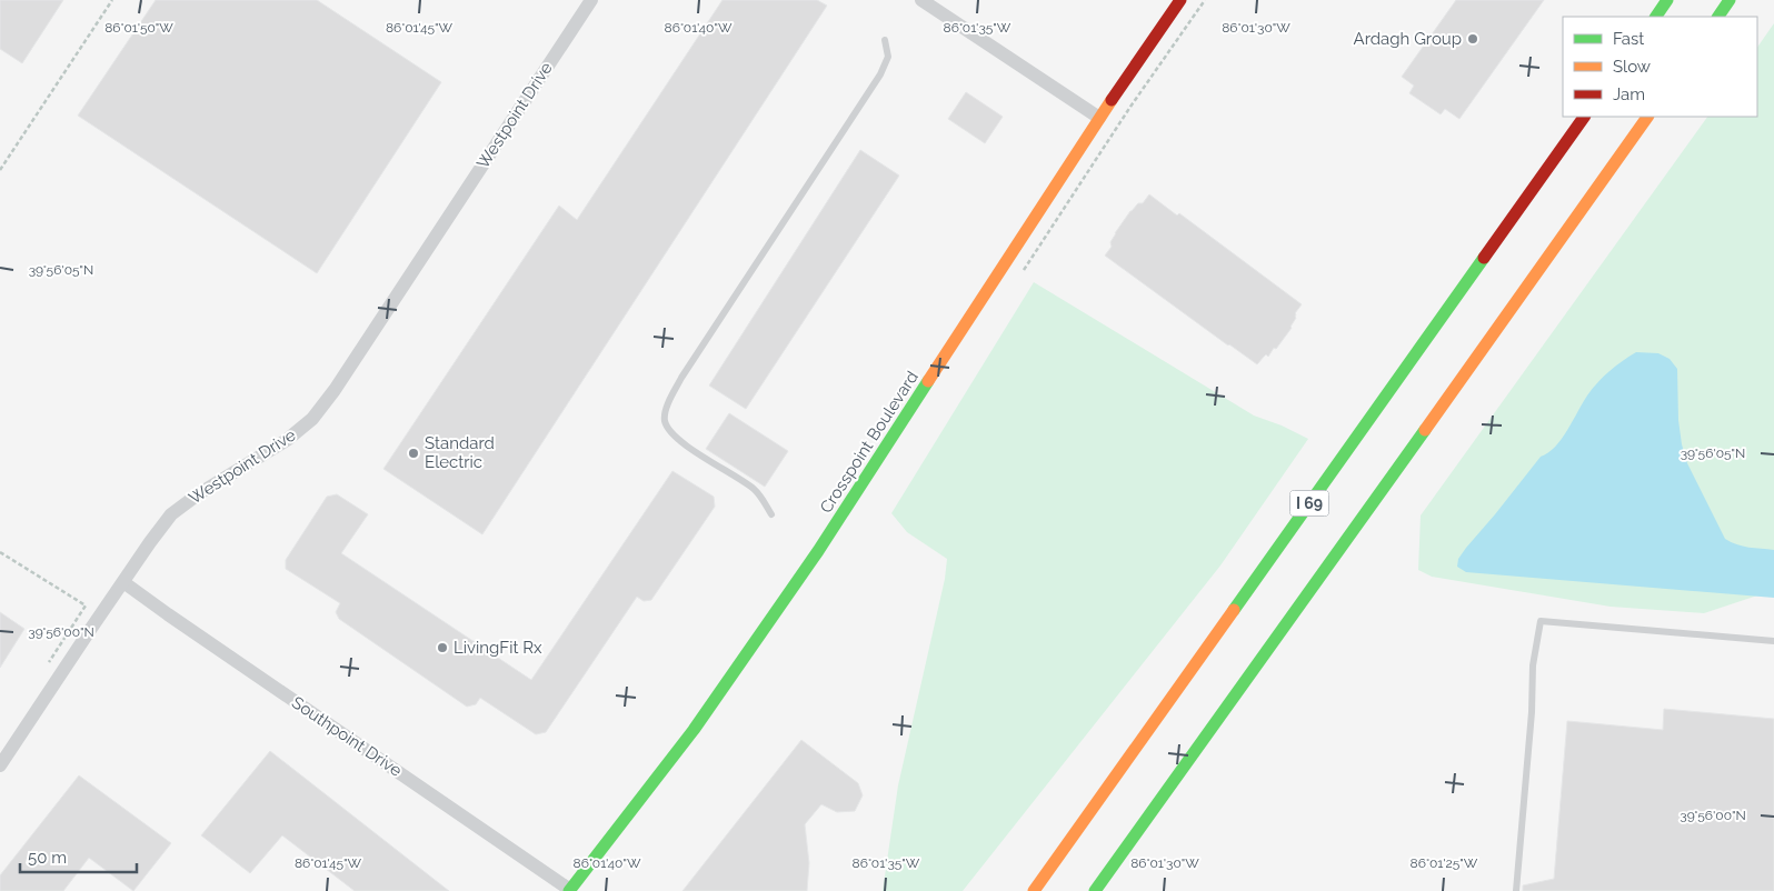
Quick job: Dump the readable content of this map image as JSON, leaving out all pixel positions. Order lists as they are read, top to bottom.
{
  "streets": {
    "main road": ["Crosspoint Boulevard", "I 69"],
    "street": ["Westpoint Drive", "Southpoint Drive"]
  },
  "crossings": [
    ["Westpoint Drive", "Southpoint Drive"],
    ["Crosspoint Boulevard", "Southpoint Drive"]
  ],
  "places": ["Ardagh Group", "Standard Electric", "LivingFit Rx"],
  "legend": ["Fast", "Slow", "Jam"],
  "scale_bar": "50 m",
  "coordinates": [
    "86°01'50\"W",
    "86°01'45\"W",
    "86°01'40\"W",
    "86°01'35\"W",
    "86°01'30\"W",
    "39°56'05\"N",
    "39°56'00\"N",
    "86°01'25\"W"
  ]
}
